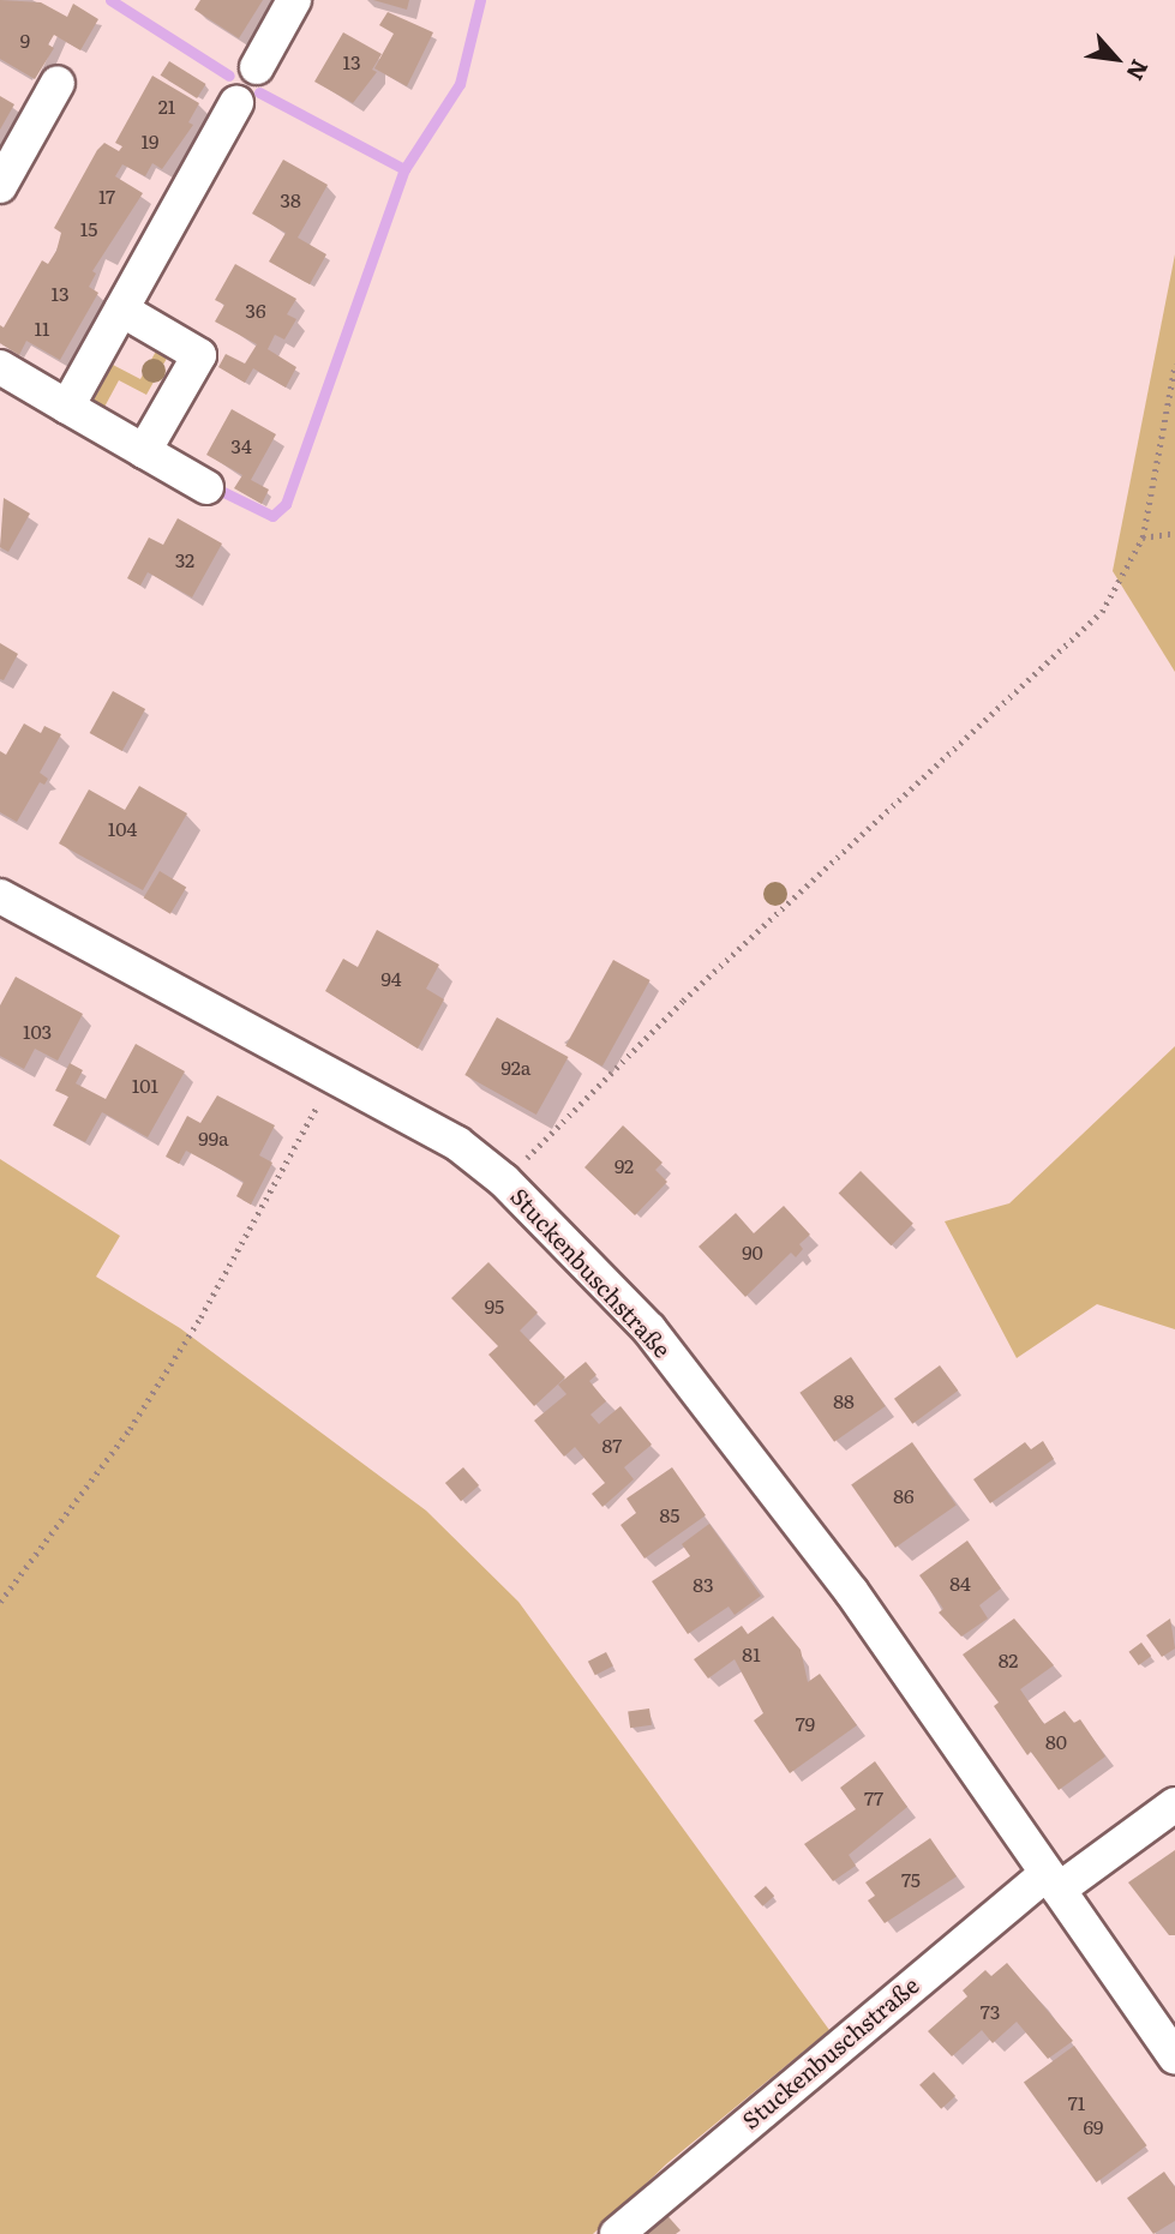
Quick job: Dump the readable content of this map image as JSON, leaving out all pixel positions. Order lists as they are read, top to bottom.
{
  "streets": {
    "street": ["Stuckenbuschstraße"]
  },
  "house_numbers": [
    "9",
    "13",
    "21",
    "19",
    "17",
    "38",
    "15",
    "13",
    "36",
    "11",
    "34",
    "32",
    "104",
    "94",
    "103",
    "92a",
    "101",
    "99a",
    "92",
    "90",
    "95",
    "88",
    "87",
    "86",
    "85",
    "84",
    "83",
    "81",
    "82",
    "79",
    "80",
    "77",
    "75",
    "73",
    "71",
    "69"
  ],
  "north": "bottom right"
}
